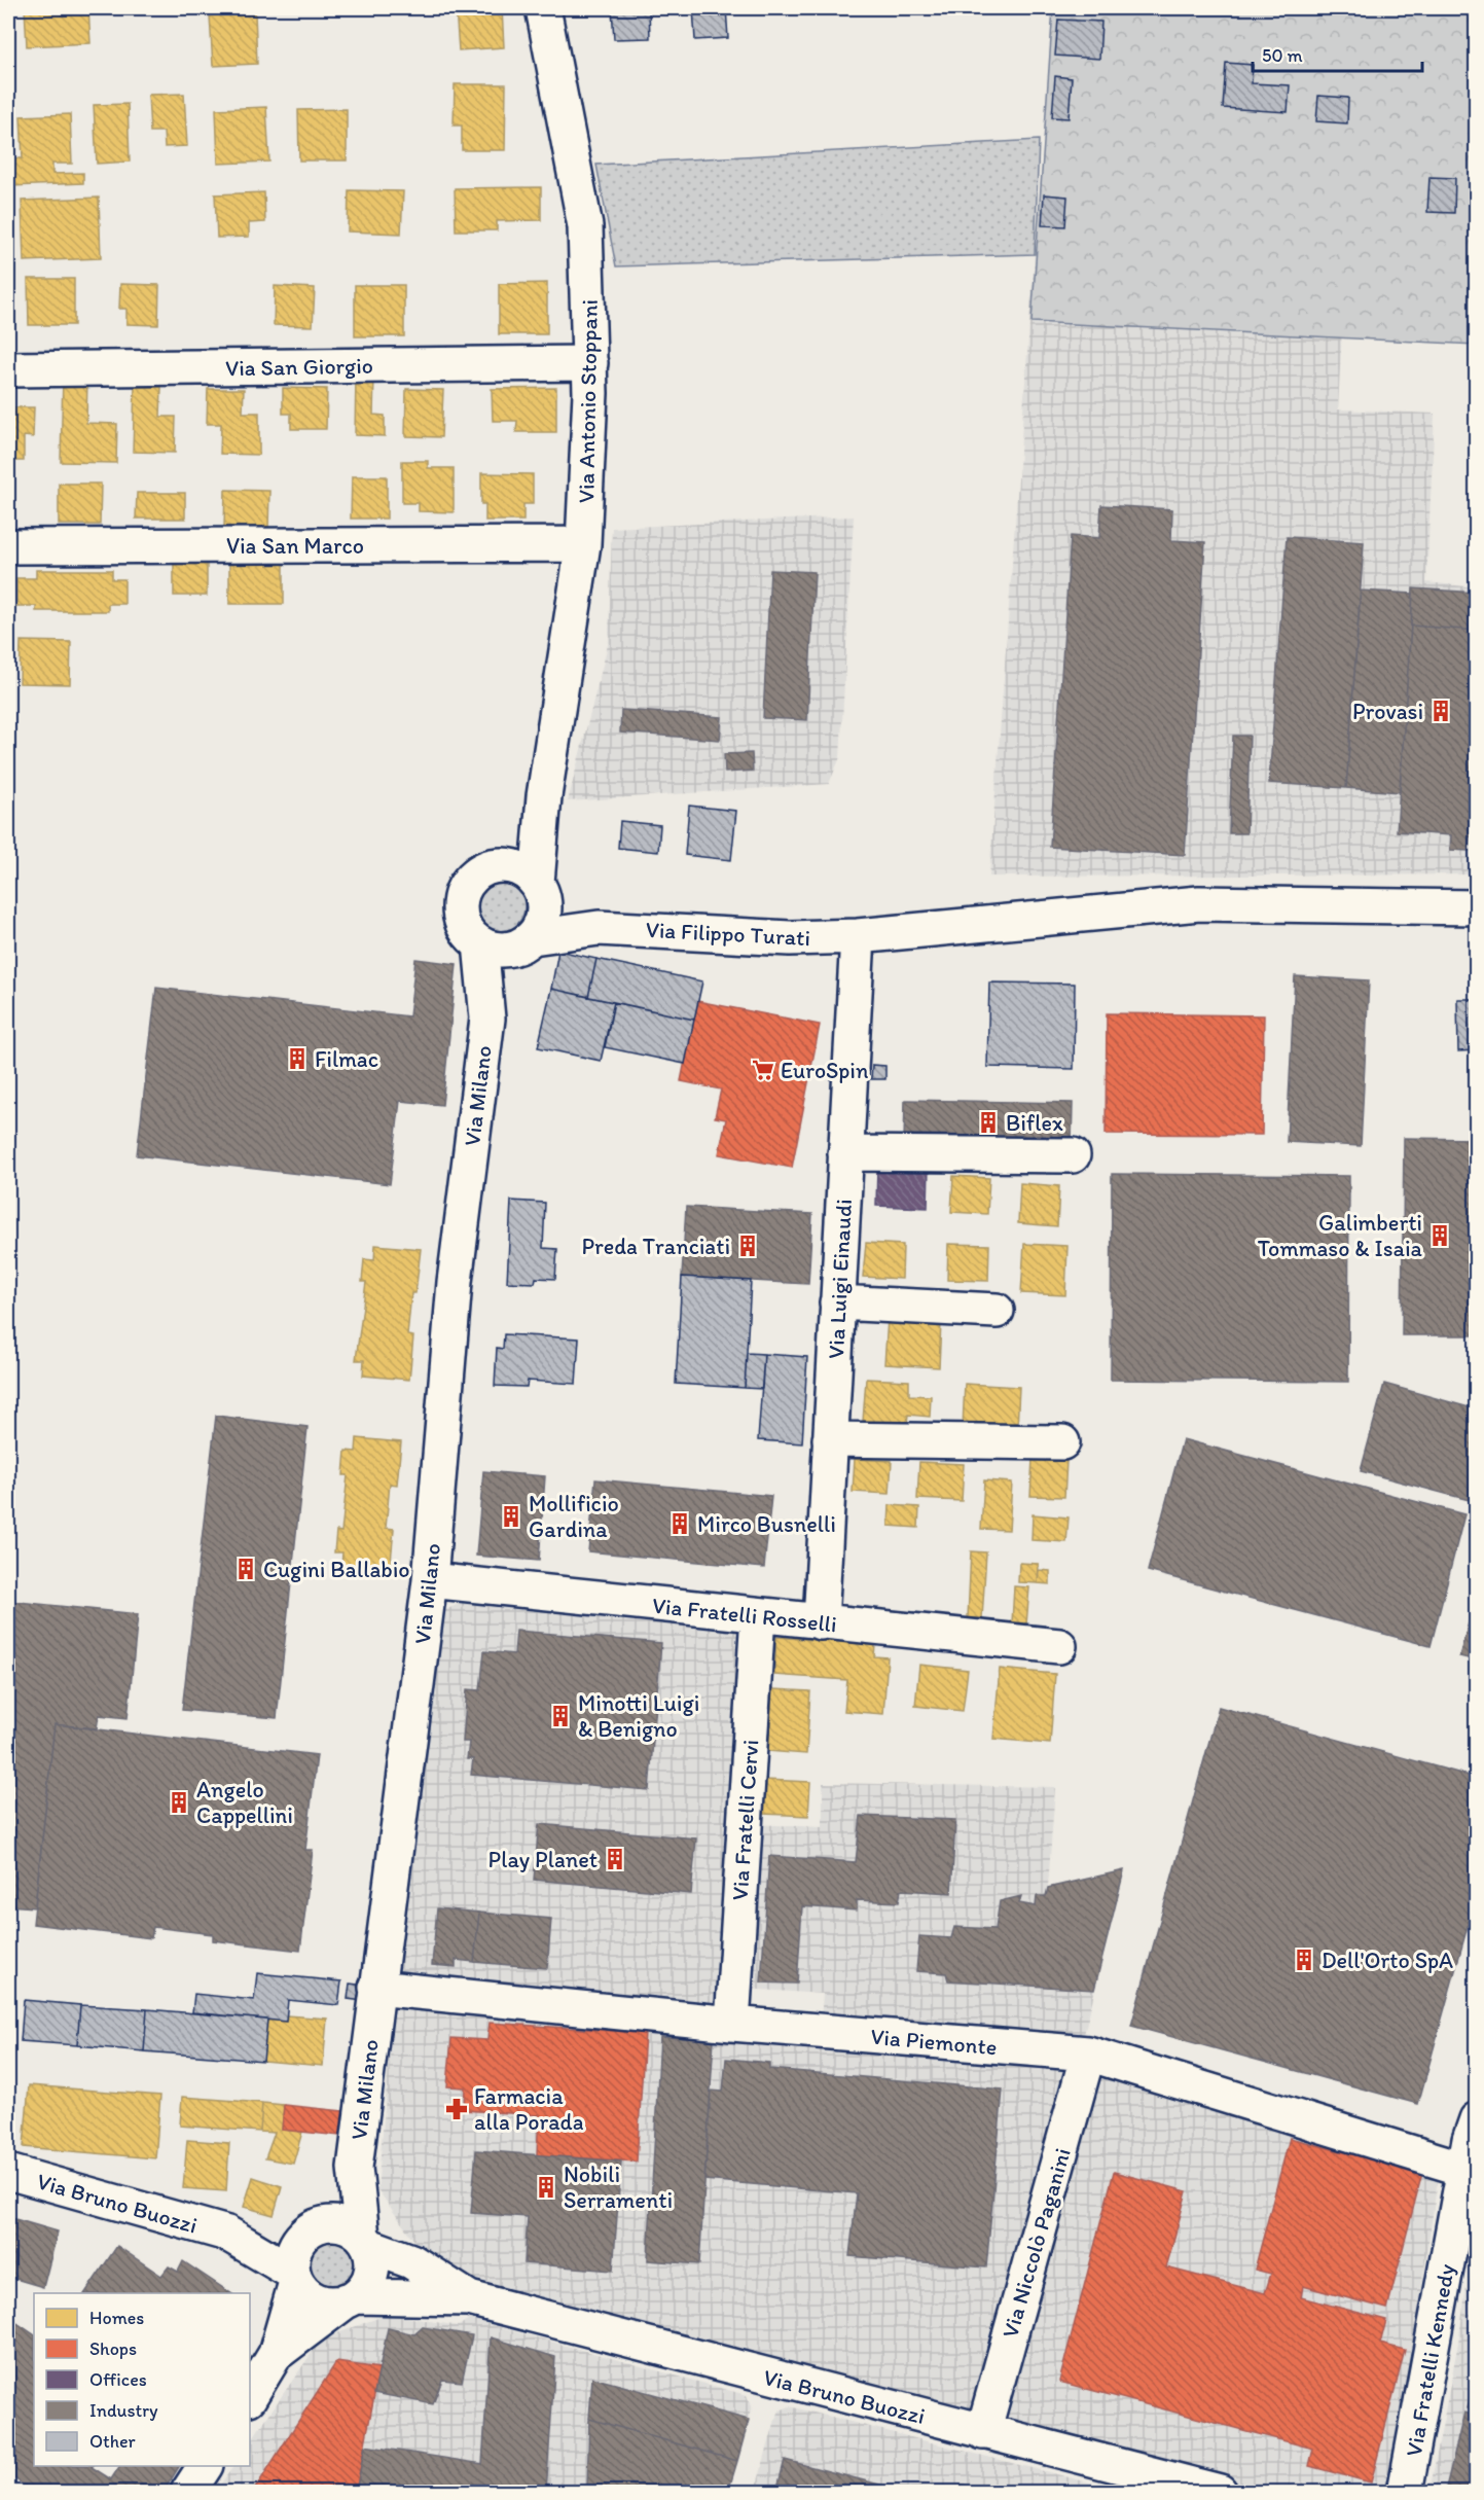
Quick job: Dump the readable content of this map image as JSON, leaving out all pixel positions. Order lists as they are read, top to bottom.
{
  "streets": {
    "street": [
      "Via San Giorgio",
      "Via Antonio Stoppani",
      "Via San Marco",
      "Via Filippo Turati",
      "Via Milano",
      "Via Luigi Einaudi",
      "Via Fratelli Rosselli",
      "Via Fratelli Cervi",
      "Via Piemonte",
      "Via Bruno Buozzi",
      "Via Niccolò Paganini",
      "Via Fratelli Kennedy"
    ]
  },
  "crossings": [
    ["Via San Giorgio", "Via Antonio Stoppani"],
    ["Via Antonio Stoppani", "Via San Marco"],
    ["Via Antonio Stoppani", "Via Filippo Turati"],
    ["Via Antonio Stoppani", "Via Milano"],
    ["Via Filippo Turati", "Via Milano"],
    ["Via Filippo Turati", "Via Luigi Einaudi"],
    ["Via Milano", "Via Fratelli Rosselli"],
    ["Via Milano", "Via Piemonte"],
    ["Via Milano", "Via Bruno Buozzi"],
    ["Via Luigi Einaudi", "Via Fratelli Rosselli"],
    ["Via Fratelli Rosselli", "Via Fratelli Cervi"],
    ["Via Fratelli Cervi", "Via Piemonte"],
    ["Via Piemonte", "Via Niccolò Paganini"],
    ["Via Piemonte", "Via Fratelli Kennedy"],
    ["Via Bruno Buozzi", "Via Niccolò Paganini"]
  ],
  "places": {
    "building": [
      "Provasi",
      "Filmac",
      "Biflex",
      "Galimberti Tommaso & Isaia",
      "Preda Tranciati",
      "Mollificio Gardina",
      "Mirco Busnelli",
      "Cugini Ballabio",
      "Minotti Luigi & Benigno",
      "Angelo Cappellini",
      "Play Planet",
      "Dell'Orto SpA",
      "Nobili Serramenti"
    ],
    "supermarket": ["EuroSpin"],
    "pharmacy": ["Farmacia alla Porada"]
  },
  "legend": [
    "Homes",
    "Shops",
    "Offices",
    "Industry",
    "Other"
  ],
  "scale_bar": "50 m"
}
